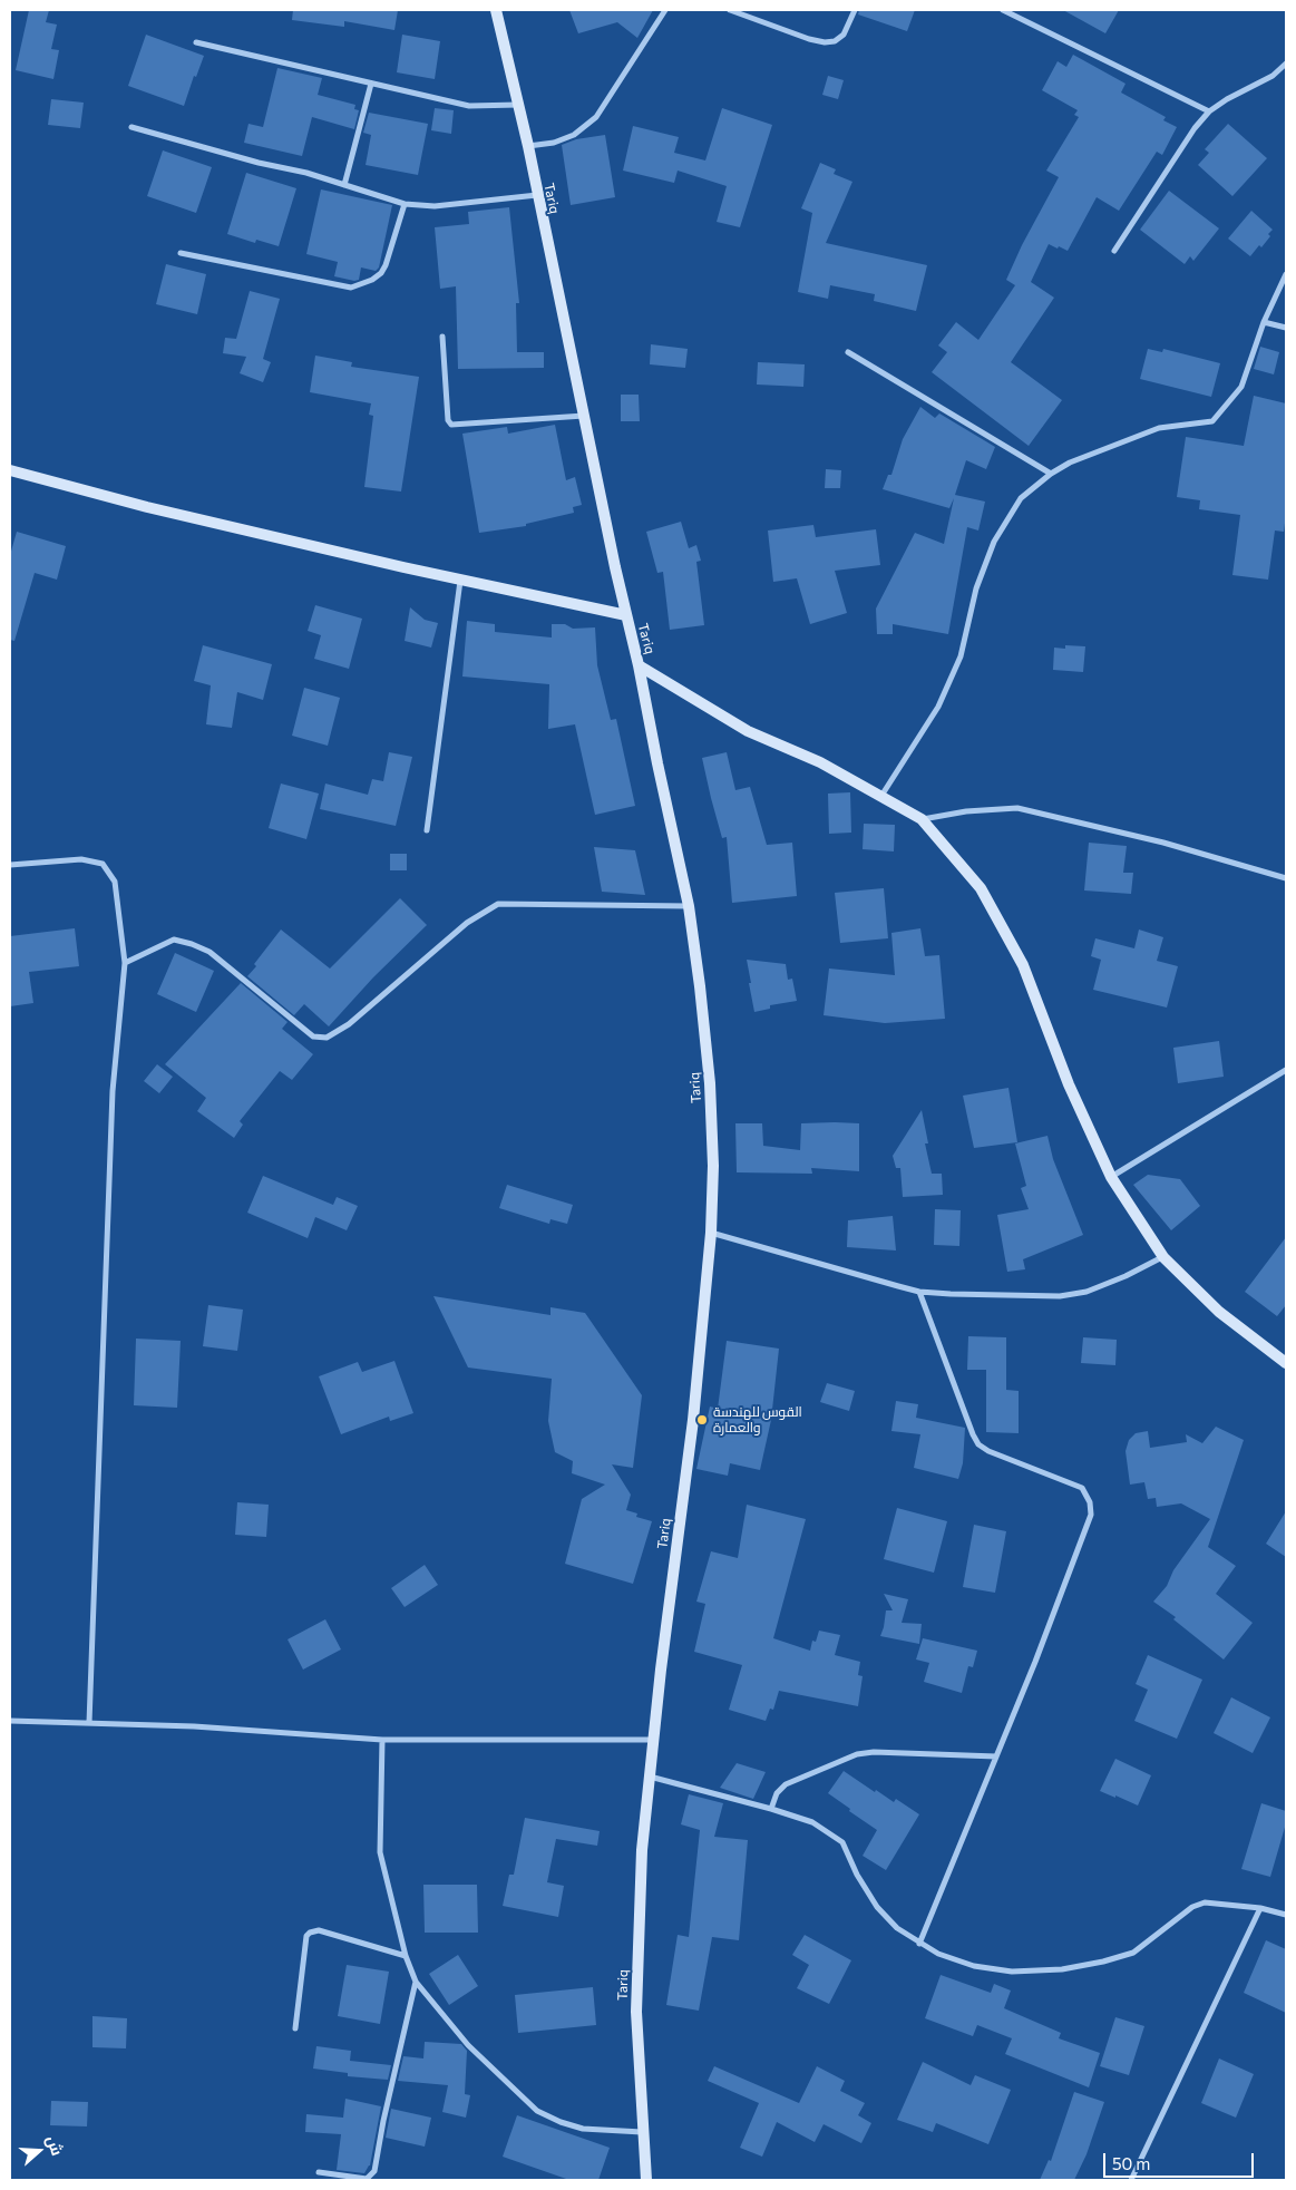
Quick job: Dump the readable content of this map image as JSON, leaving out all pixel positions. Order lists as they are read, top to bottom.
{
  "streets": {
    "main road": ["Tariq"]
  },
  "places": ["القوس للهندسة والعمارة"],
  "scale_bar": "50 m",
  "north": "right"
}
